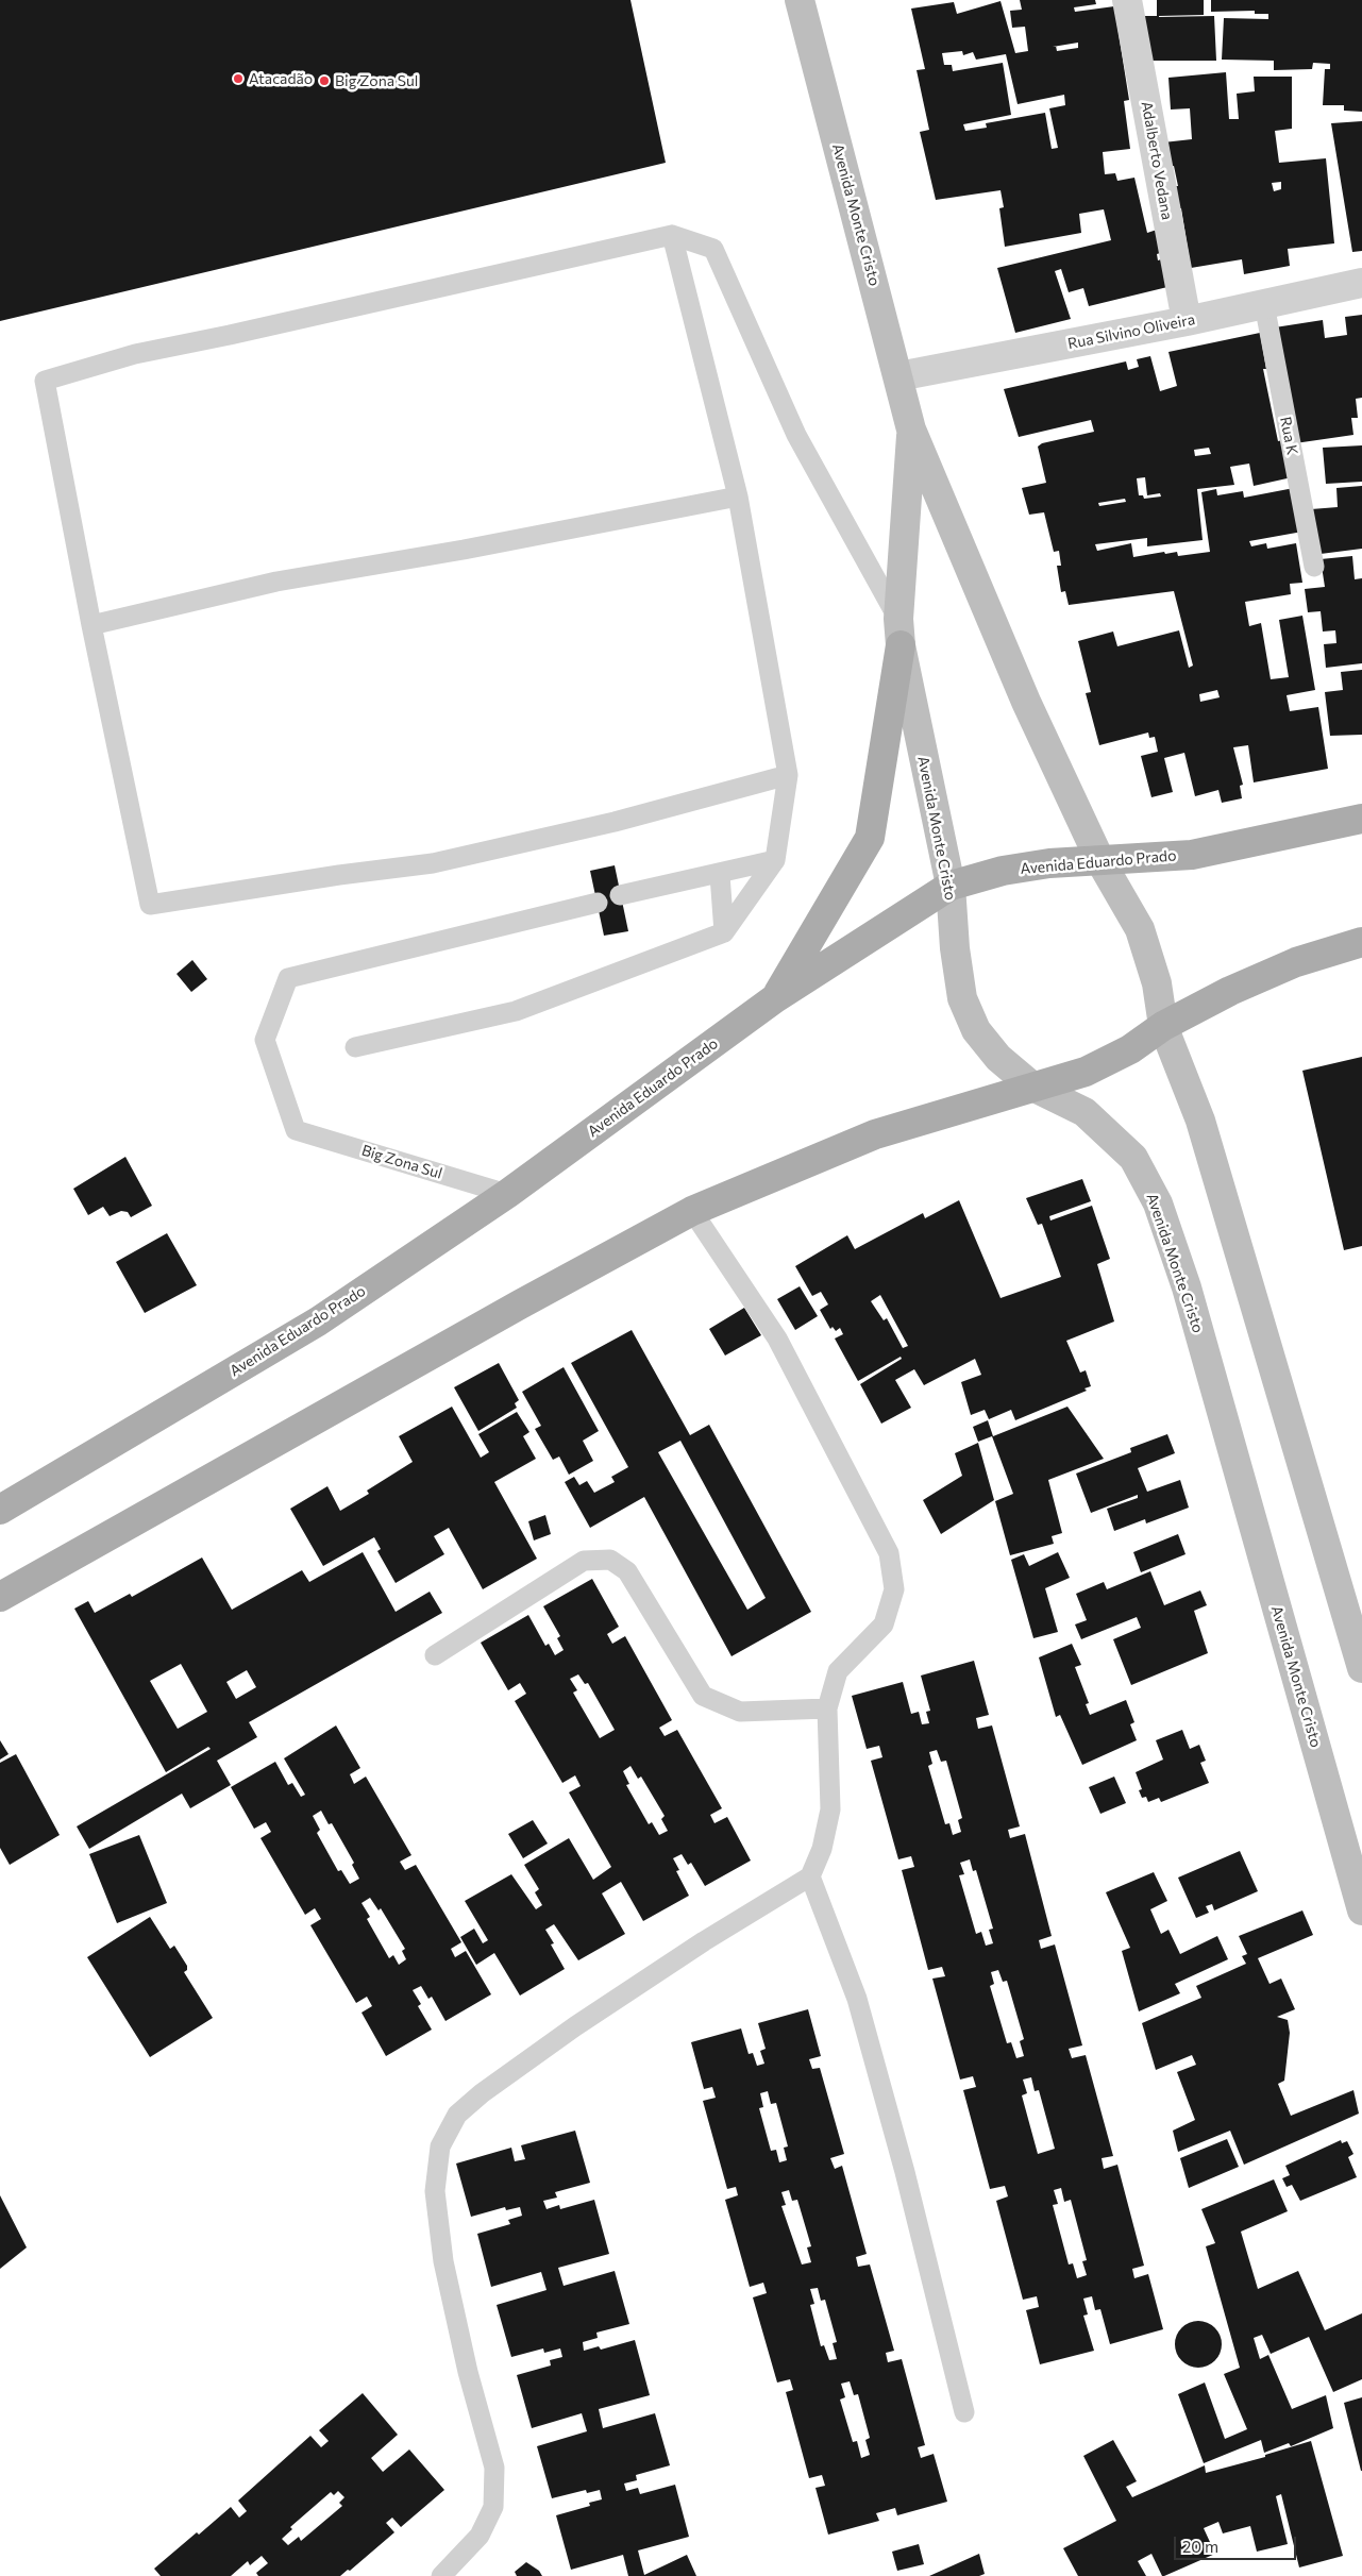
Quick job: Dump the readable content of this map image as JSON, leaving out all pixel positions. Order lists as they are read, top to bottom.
{
  "streets": {
    "main road": ["Avenida Monte Cristo", "Avenida Eduardo Prado"],
    "street": ["Adalberto Vedana", "Rua Silvino Oliveira"],
    "lane": ["Rua K", "Big Zona Sul"]
  },
  "crossings": [
    ["Adalberto Vedana", "Rua Silvino Oliveira"],
    ["Avenida Monte Cristo", "Rua Silvino Oliveira"],
    ["Avenida Monte Cristo", "Avenida Eduardo Prado"],
    ["Rua Silvino Oliveira", "Rua K"],
    ["Avenida Eduardo Prado", "Big Zona Sul"]
  ],
  "places": ["Atacadão", "Big Zona Sul"],
  "scale_bar": "20 m"
}
